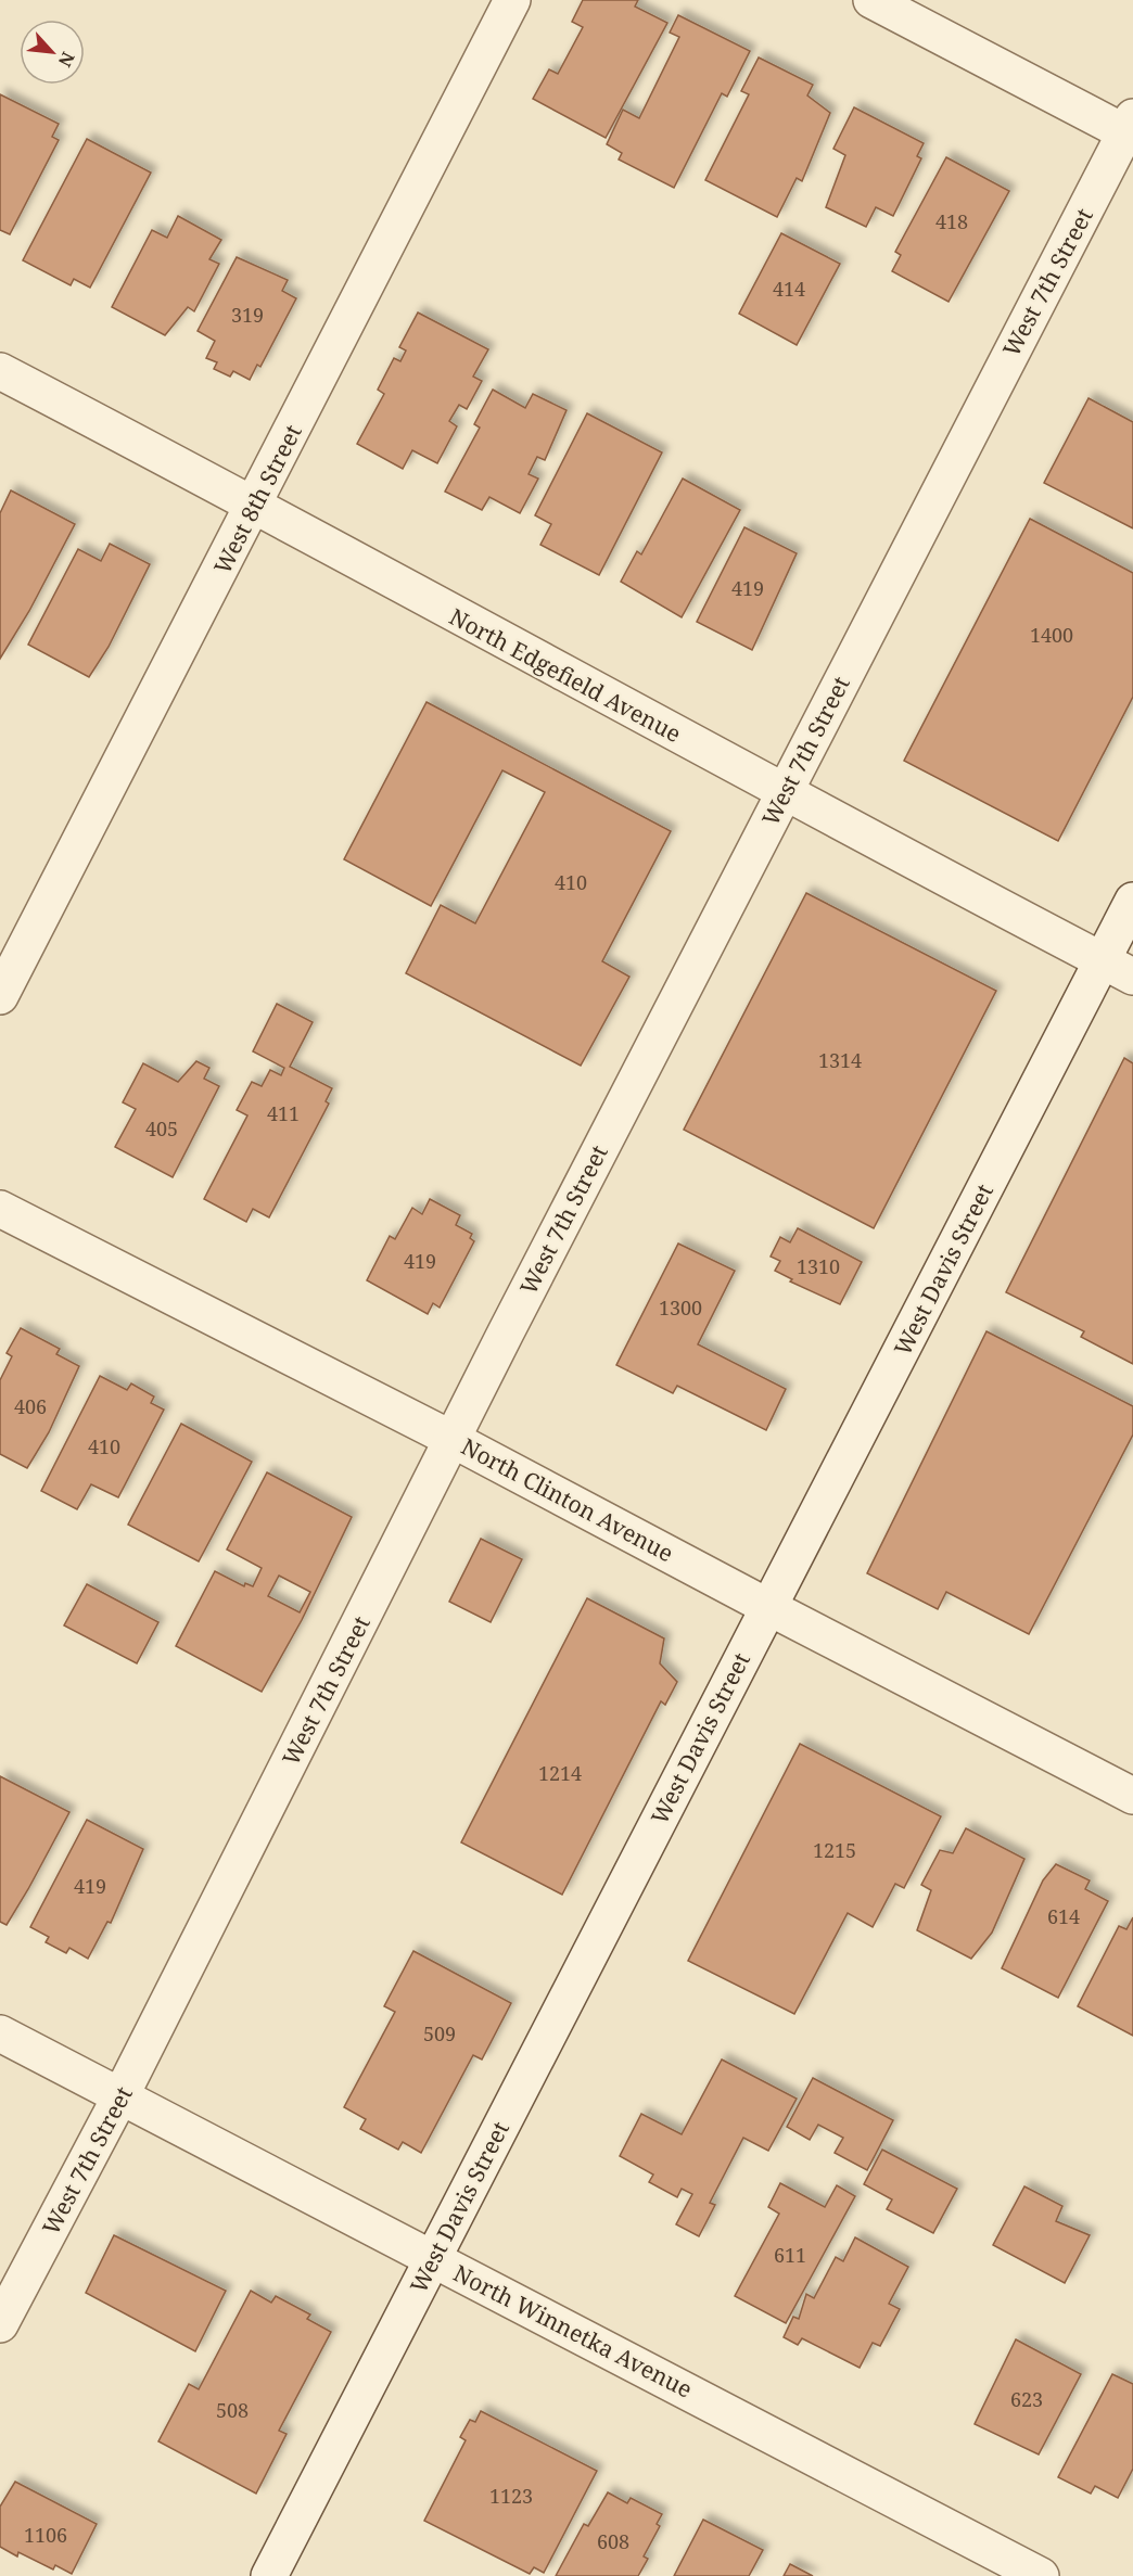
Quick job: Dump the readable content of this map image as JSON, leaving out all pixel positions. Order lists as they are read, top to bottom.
{
  "streets": {
    "street": [
      "West 7th Street",
      "West 8th Street",
      "North Edgefield Avenue",
      "West Davis Street",
      "North Clinton Avenue",
      "North Winnetka Avenue"
    ]
  },
  "crossings": [
    ["West 7th Street", "North Edgefield Avenue"],
    ["West 7th Street", "North Clinton Avenue"],
    ["West 7th Street", "North Winnetka Avenue"],
    ["West 8th Street", "North Edgefield Avenue"],
    ["North Edgefield Avenue", "West Davis Street"],
    ["West Davis Street", "North Clinton Avenue"],
    ["West Davis Street", "North Winnetka Avenue"]
  ],
  "house_numbers": [
    "418",
    "414",
    "319",
    "419",
    "1400",
    "410",
    "1314",
    "411",
    "405",
    "419",
    "1310",
    "1300",
    "406",
    "410",
    "1214",
    "1215",
    "419",
    "614",
    "509",
    "611",
    "623",
    "508",
    "1123",
    "1106",
    "608"
  ],
  "north": "bottom right"
}
